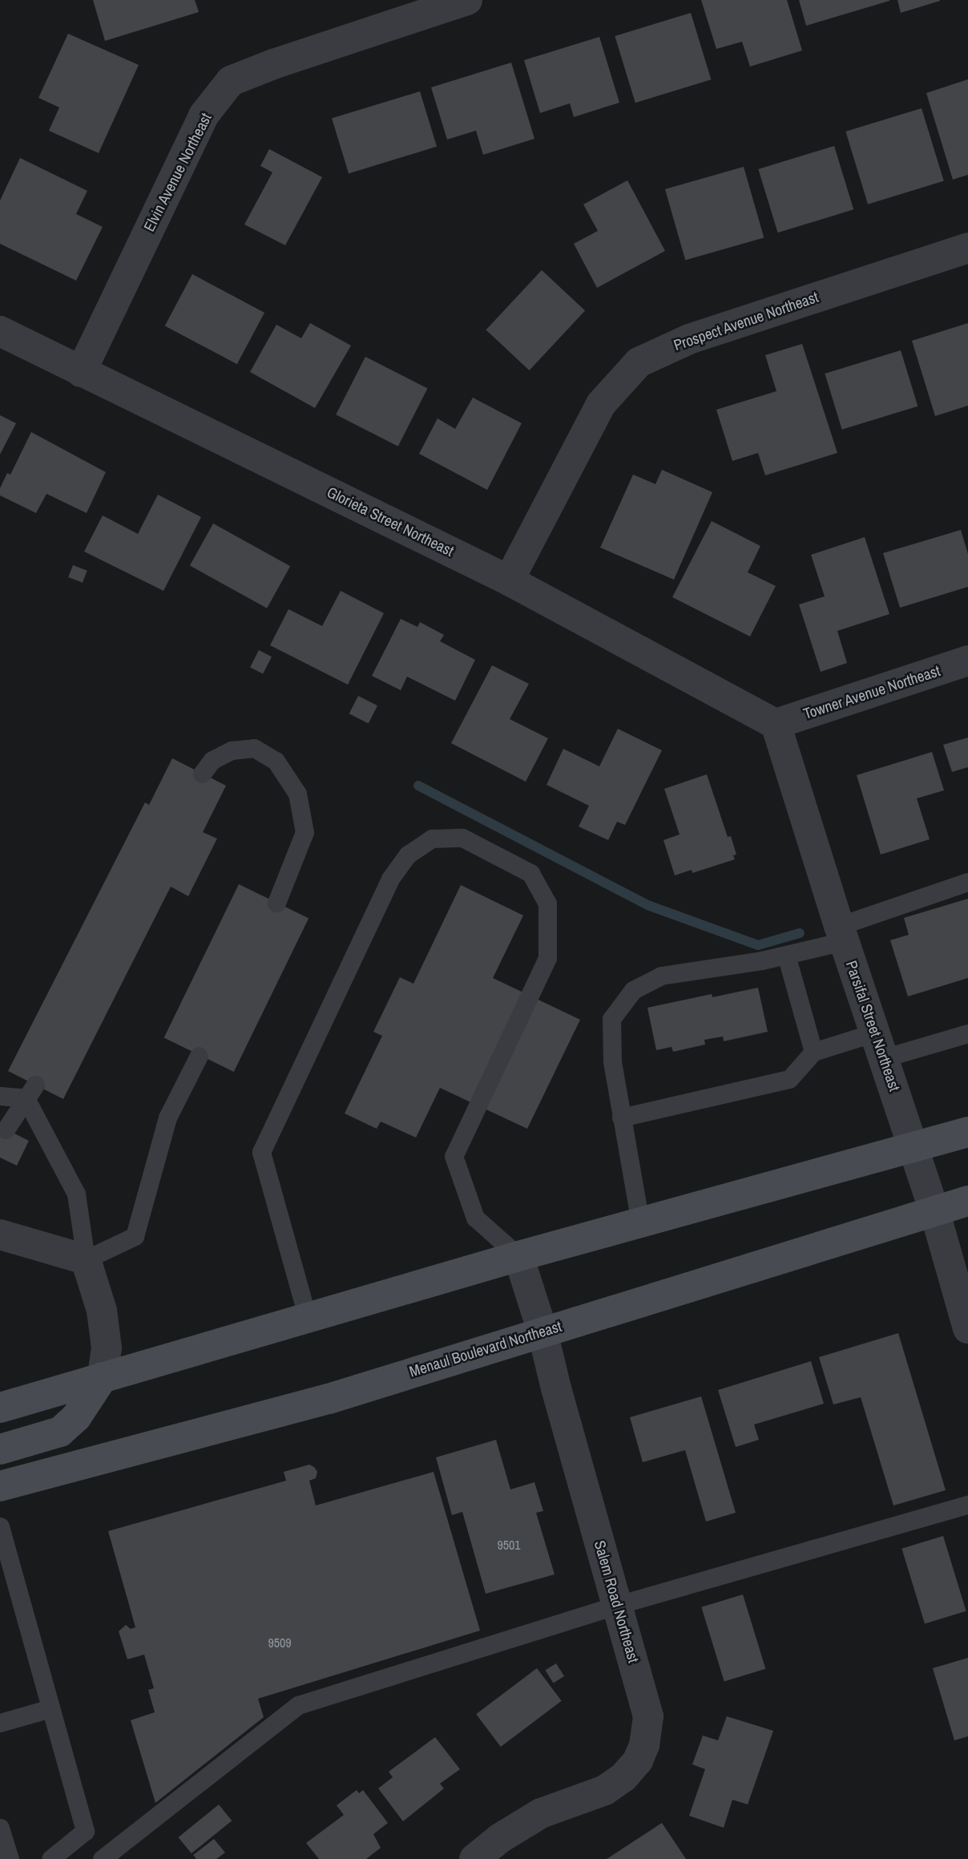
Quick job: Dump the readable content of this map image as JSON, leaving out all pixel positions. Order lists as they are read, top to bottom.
{
  "streets": {
    "main road": ["Menaul Boulevard Northeast"],
    "street": [
      "Elvin Avenue Northeast",
      "Prospect Avenue Northeast",
      "Glorieta Street Northeast",
      "Towner Avenue Northeast",
      "Parsifal Street Northeast",
      "Salem Road Northeast"
    ]
  },
  "crossings": [
    ["Elvin Avenue Northeast", "Glorieta Street Northeast"],
    ["Prospect Avenue Northeast", "Glorieta Street Northeast"],
    ["Glorieta Street Northeast", "Towner Avenue Northeast"],
    ["Glorieta Street Northeast", "Parsifal Street Northeast"],
    ["Towner Avenue Northeast", "Parsifal Street Northeast"],
    ["Parsifal Street Northeast", "Menaul Boulevard Northeast"],
    ["Menaul Boulevard Northeast", "Salem Road Northeast"]
  ],
  "house_numbers": ["9501", "9509"]
}
